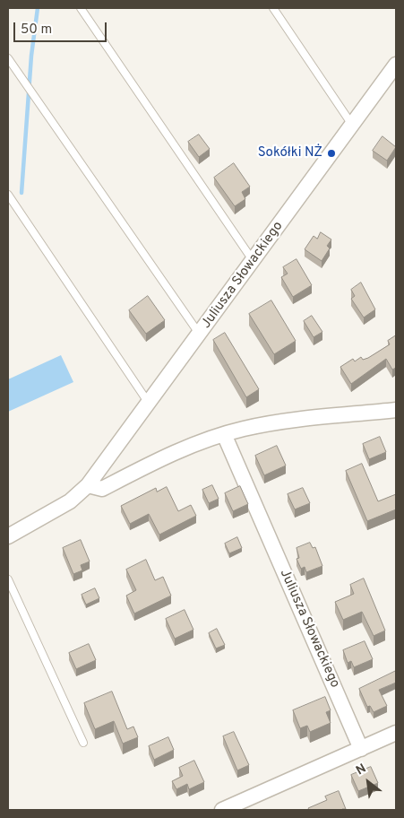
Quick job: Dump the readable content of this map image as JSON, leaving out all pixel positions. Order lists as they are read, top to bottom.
{
  "streets": {
    "street": ["Juliusza Słowackiego"]
  },
  "places": ["Sokółki NŻ"],
  "scale_bar": "50 m",
  "north": "top left"
}
